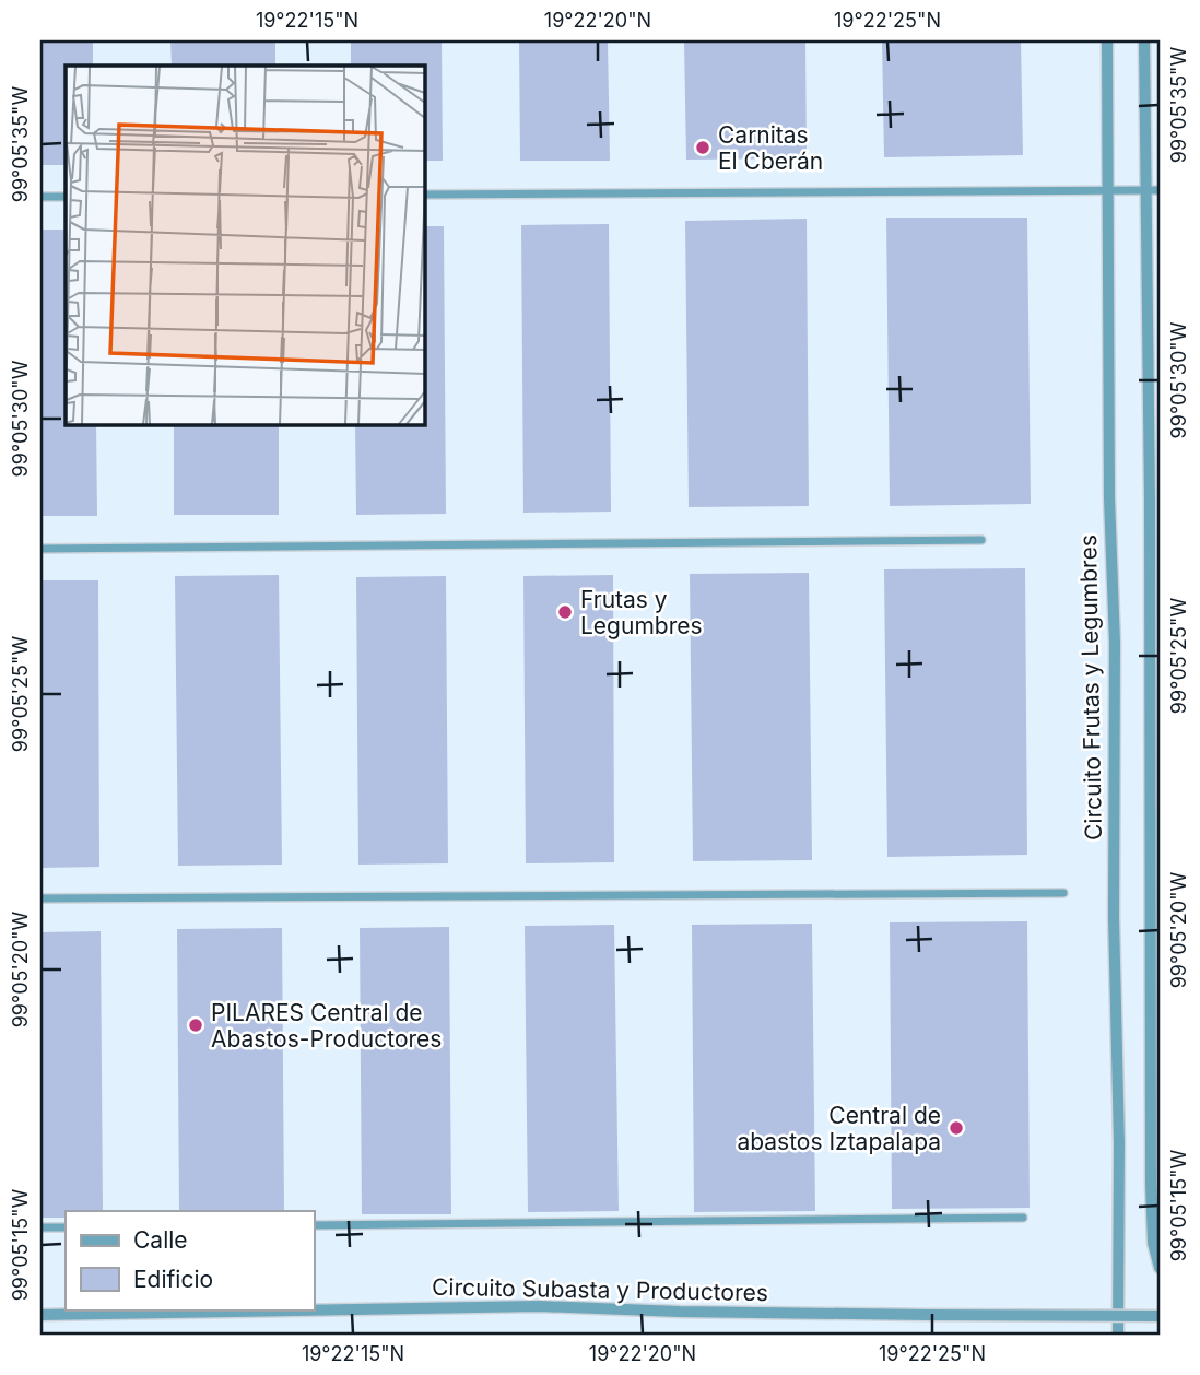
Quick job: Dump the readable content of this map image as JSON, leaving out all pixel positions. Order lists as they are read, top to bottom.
{
  "streets": {
    "street": ["Circuito Frutas y Legumbres", "Circuito Subasta y Productores"]
  },
  "places": [
    "Carnitas El Cberán",
    "Frutas y Legumbres",
    "PILARES Central de Abastos-Productores",
    "Central de abastos Iztapalapa"
  ],
  "legend": ["Calle", "Edificio"],
  "coordinates": [
    "19°22'15\"N",
    "19°22'20\"N",
    "19°22'25\"N",
    "99°05'35\"W",
    "99°05'30\"W",
    "99°05'25\"W",
    "99°05'20\"W",
    "99°05'15\"W"
  ]
}
